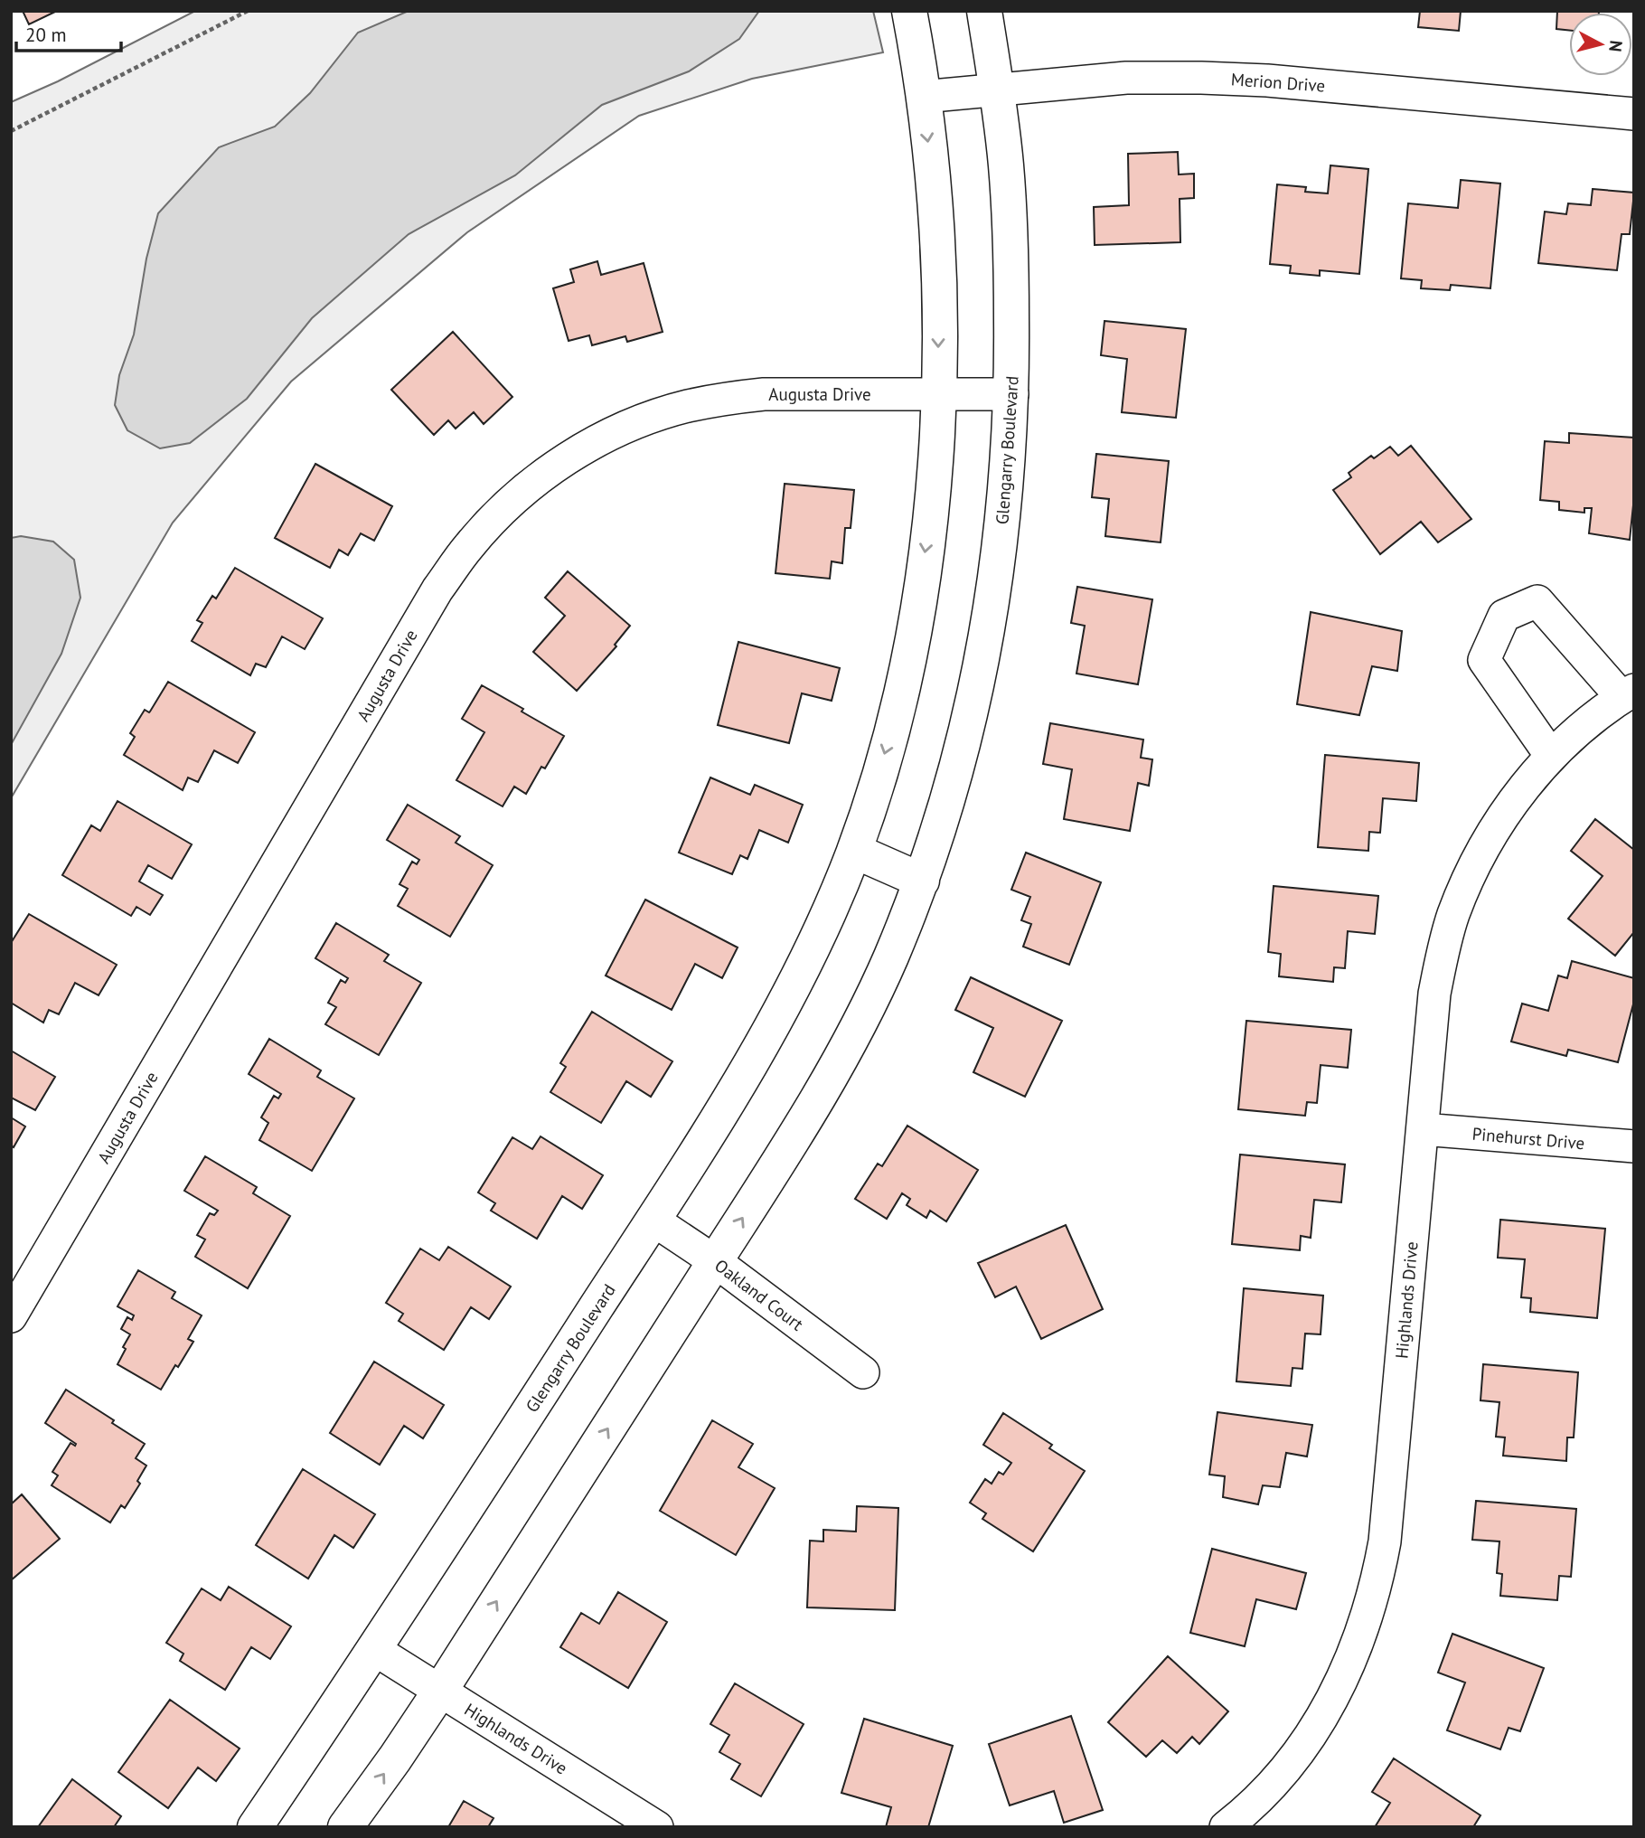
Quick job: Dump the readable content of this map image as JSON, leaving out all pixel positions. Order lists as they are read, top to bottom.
{
  "streets": {
    "street": [
      "Merion Drive",
      "Augusta Drive",
      "Glengarry Boulevard",
      "Pinehurst Drive",
      "Oakland Court",
      "Highlands Drive"
    ]
  },
  "crossings": [
    ["Merion Drive", "Glengarry Boulevard"],
    ["Augusta Drive", "Glengarry Boulevard"],
    ["Glengarry Boulevard", "Oakland Court"],
    ["Glengarry Boulevard", "Highlands Drive"],
    ["Pinehurst Drive", "Highlands Drive"]
  ],
  "scale_bar": "20 m",
  "north": "right"
}
